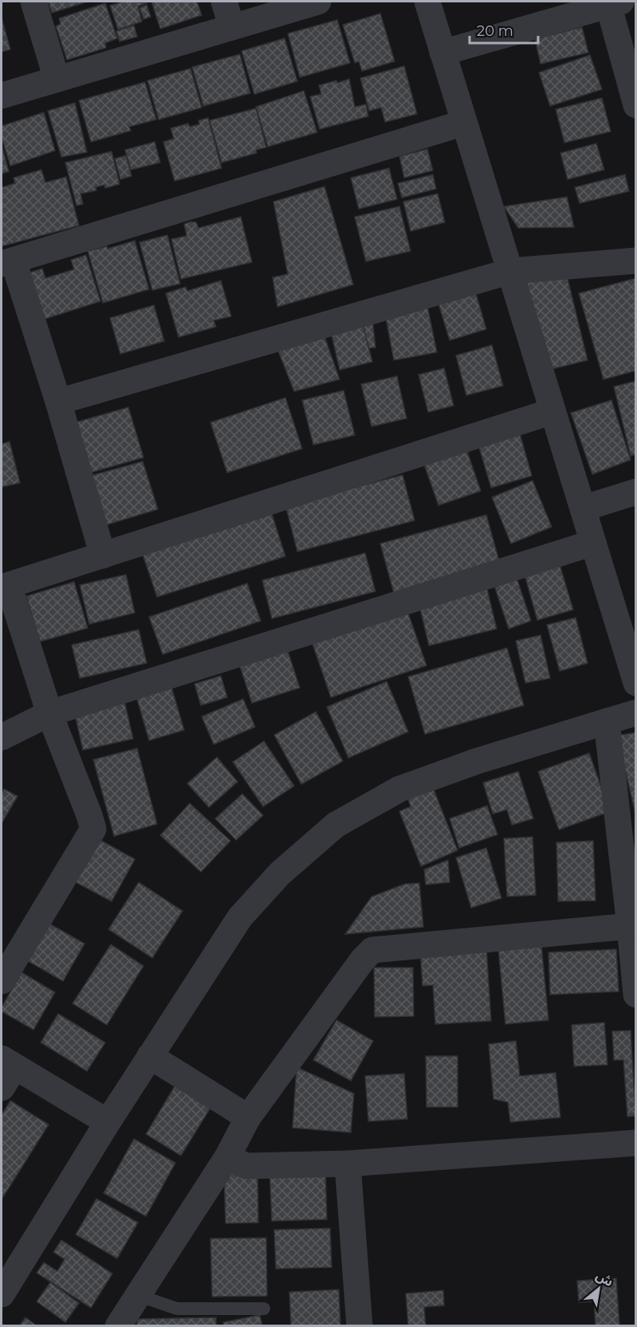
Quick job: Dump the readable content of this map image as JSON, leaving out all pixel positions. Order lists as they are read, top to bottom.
{
  "scale_bar": "20 m",
  "north": "top right"
}
